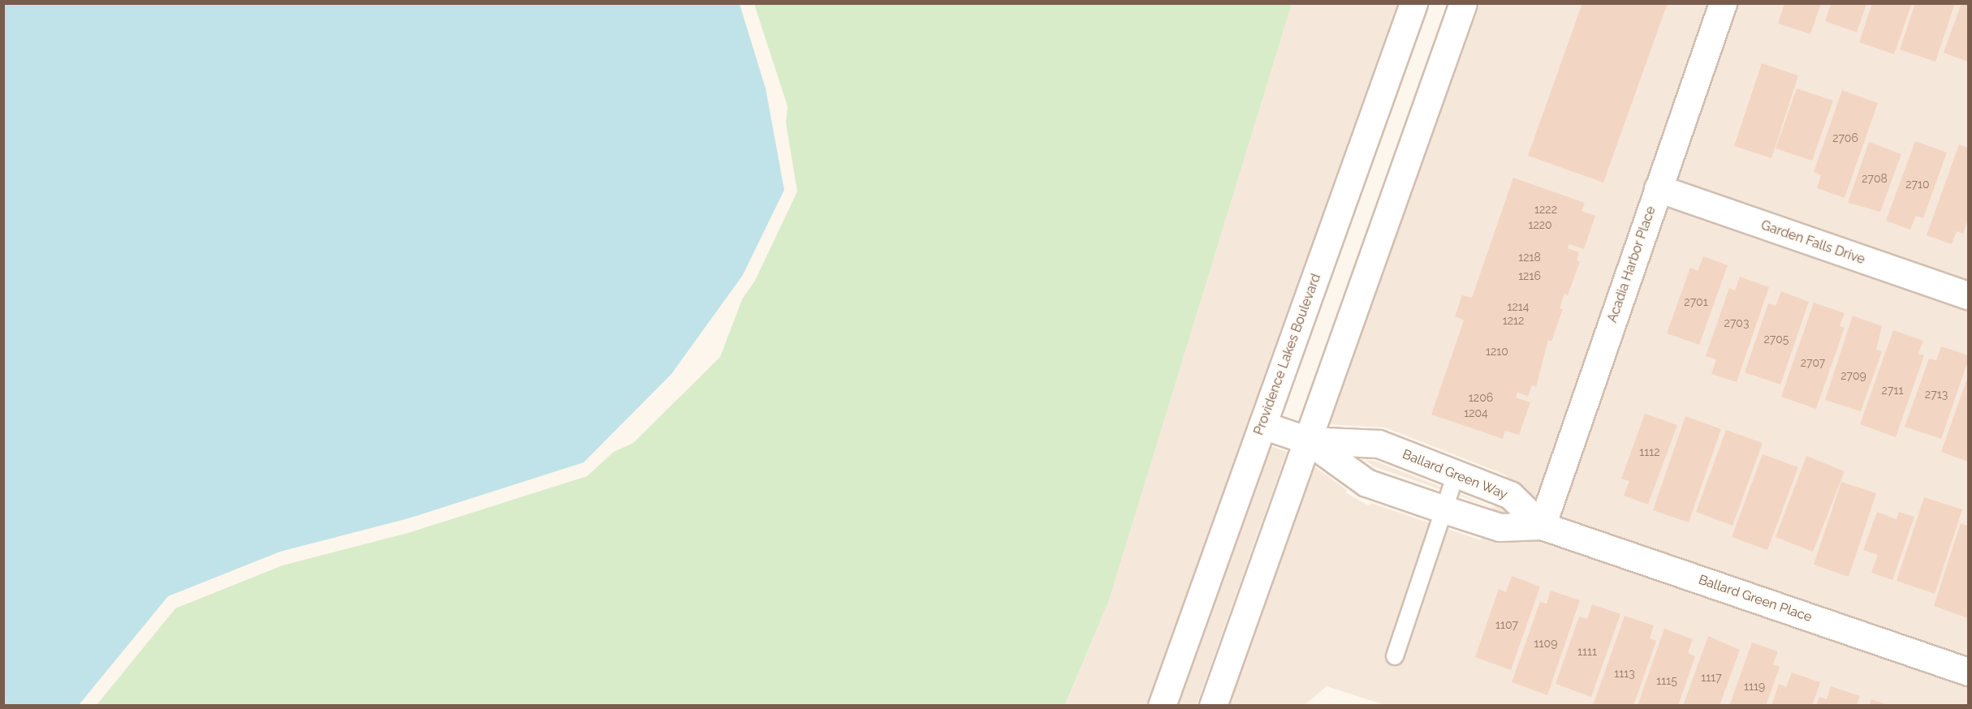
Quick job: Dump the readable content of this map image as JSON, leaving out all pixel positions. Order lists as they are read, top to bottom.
{
  "streets": {
    "street": [
      "Garden Falls Drive",
      "Acadia Harbor Place",
      "Providence Lakes Boulevard",
      "Ballard Green Way",
      "Ballard Green Place"
    ]
  },
  "crossings": [
    ["Garden Falls Drive", "Acadia Harbor Place"],
    ["Acadia Harbor Place", "Ballard Green Way"],
    ["Acadia Harbor Place", "Ballard Green Place"],
    ["Providence Lakes Boulevard", "Ballard Green Way"],
    ["Ballard Green Way", "Ballard Green Place"]
  ],
  "house_numbers": [
    "2706",
    "2708",
    "2710",
    "1222",
    "1220",
    "1218",
    "1216",
    "2701",
    "1214",
    "1212",
    "2703",
    "2705",
    "1210",
    "2707",
    "2709",
    "2711",
    "2713",
    "1206",
    "1204",
    "1112",
    "1107",
    "1109",
    "1111",
    "1113",
    "1117",
    "1115",
    "1119"
  ]
}
